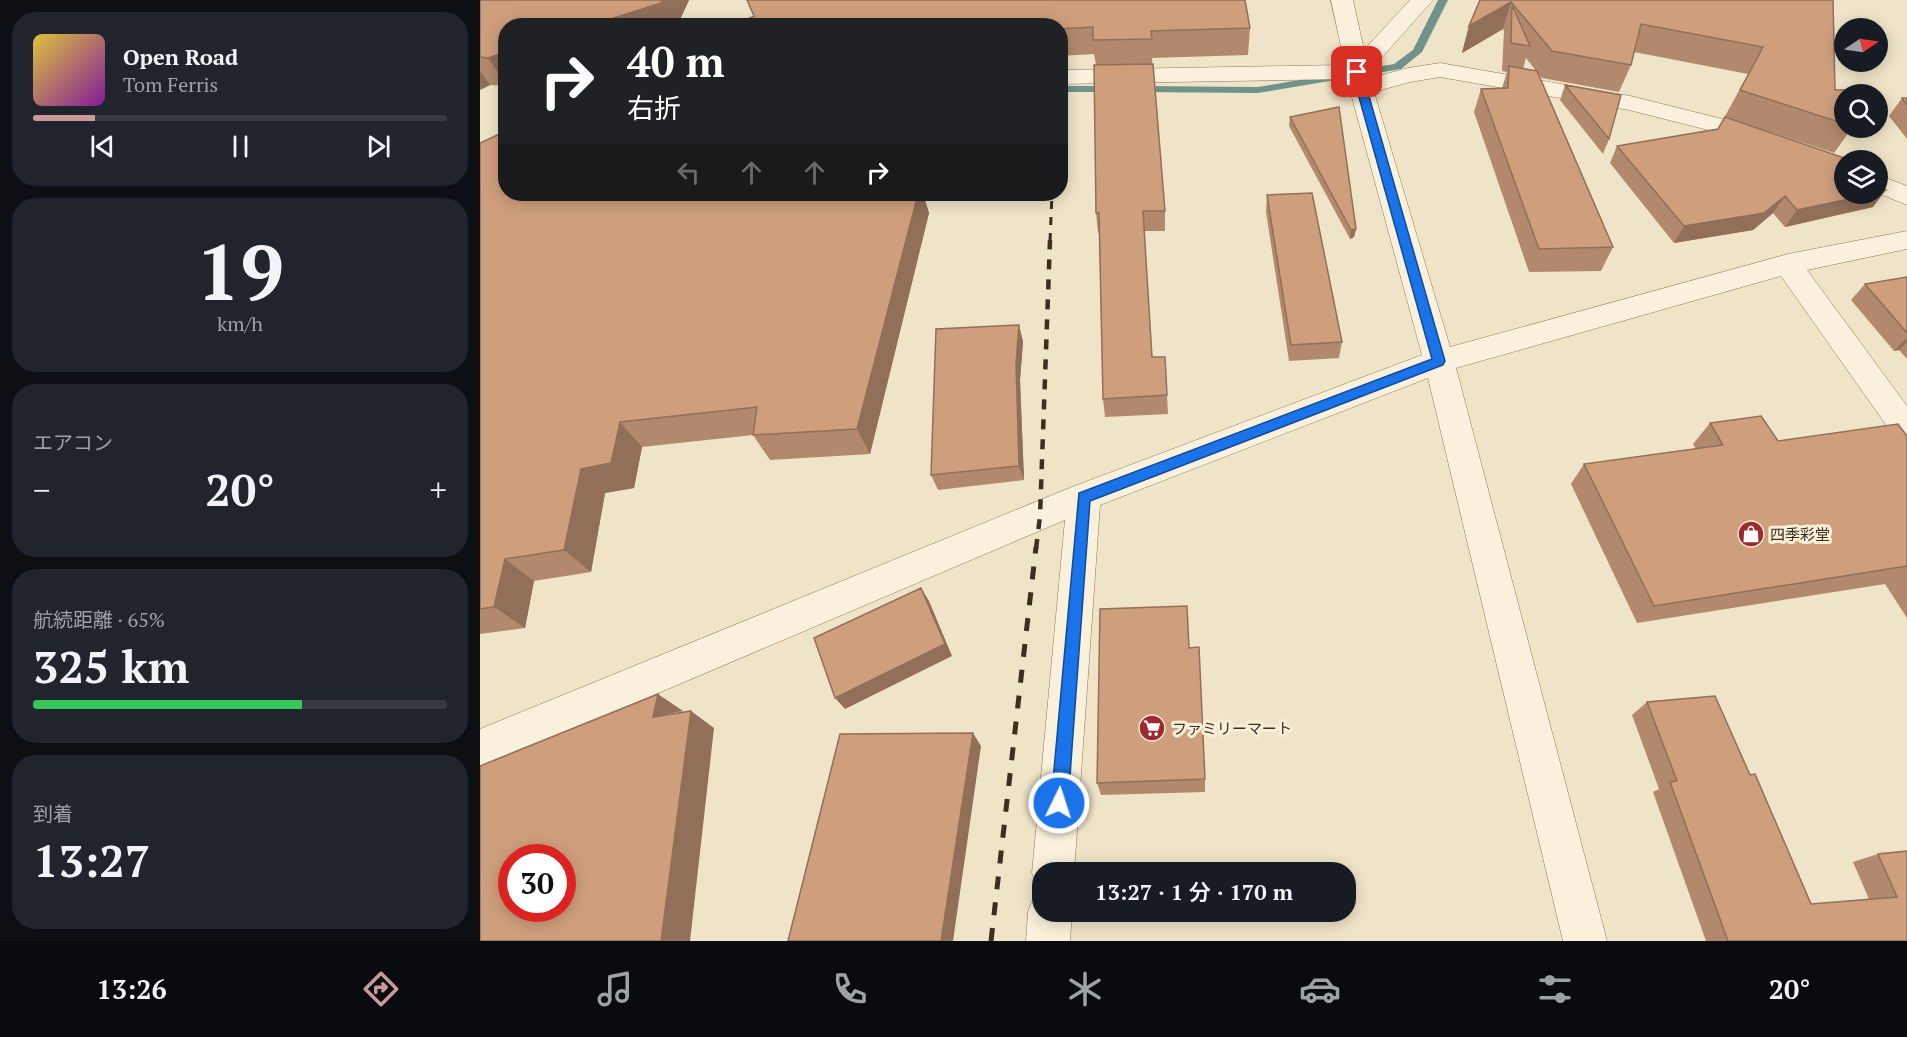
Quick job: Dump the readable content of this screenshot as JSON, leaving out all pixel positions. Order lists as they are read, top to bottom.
{
  "places": {
    "shop": ["四季彩堂"],
    "supermarket": ["ファミリーマート"]
  },
  "north": "right",
  "page": {
    "turn": ["40 m", "右折"],
    "song": ["Open Road", "Tom Ferris"],
    "tile": [
      ["19", "km/h"],
      "エアコン",
      ["航続距離 · 65%", "325 km"],
      ["到着", "13:27"]
    ],
    "heat": ["−", "20°", "+"],
    "limit": "30",
    "trip": "13:27 · 1 分 · 170 m",
    "tabs": ["13:26", "20°"]
  }
}
